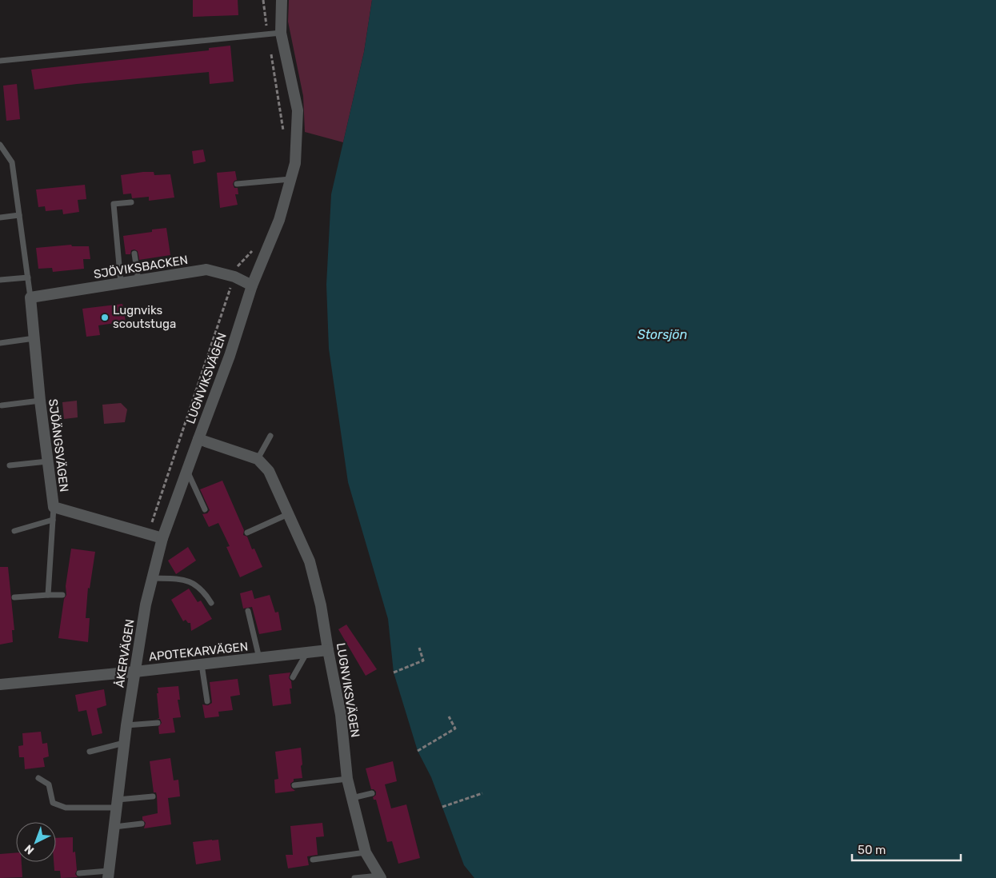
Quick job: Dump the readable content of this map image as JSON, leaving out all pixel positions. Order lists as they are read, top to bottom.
{
  "streets": {
    "street": [
      "SJÖVIKSBACKEN",
      "LUGNVIKSVÄGEN",
      "SJÖÄNGSVÄGEN",
      "APOTEKARVÄGEN",
      "ÅKERVÄGEN"
    ]
  },
  "crossings": [
    ["SJÖVIKSBACKEN", "LUGNVIKSVÄGEN"],
    ["SJÖVIKSBACKEN", "SJÖÄNGSVÄGEN"],
    ["LUGNVIKSVÄGEN", "APOTEKARVÄGEN"],
    ["LUGNVIKSVÄGEN", "ÅKERVÄGEN"],
    ["SJÖÄNGSVÄGEN", "ÅKERVÄGEN"],
    ["APOTEKARVÄGEN", "ÅKERVÄGEN"]
  ],
  "water": ["Storsjön"],
  "places": ["Lugnviks scoutstuga"],
  "scale_bar": "50 m",
  "north": "bottom left"
}
